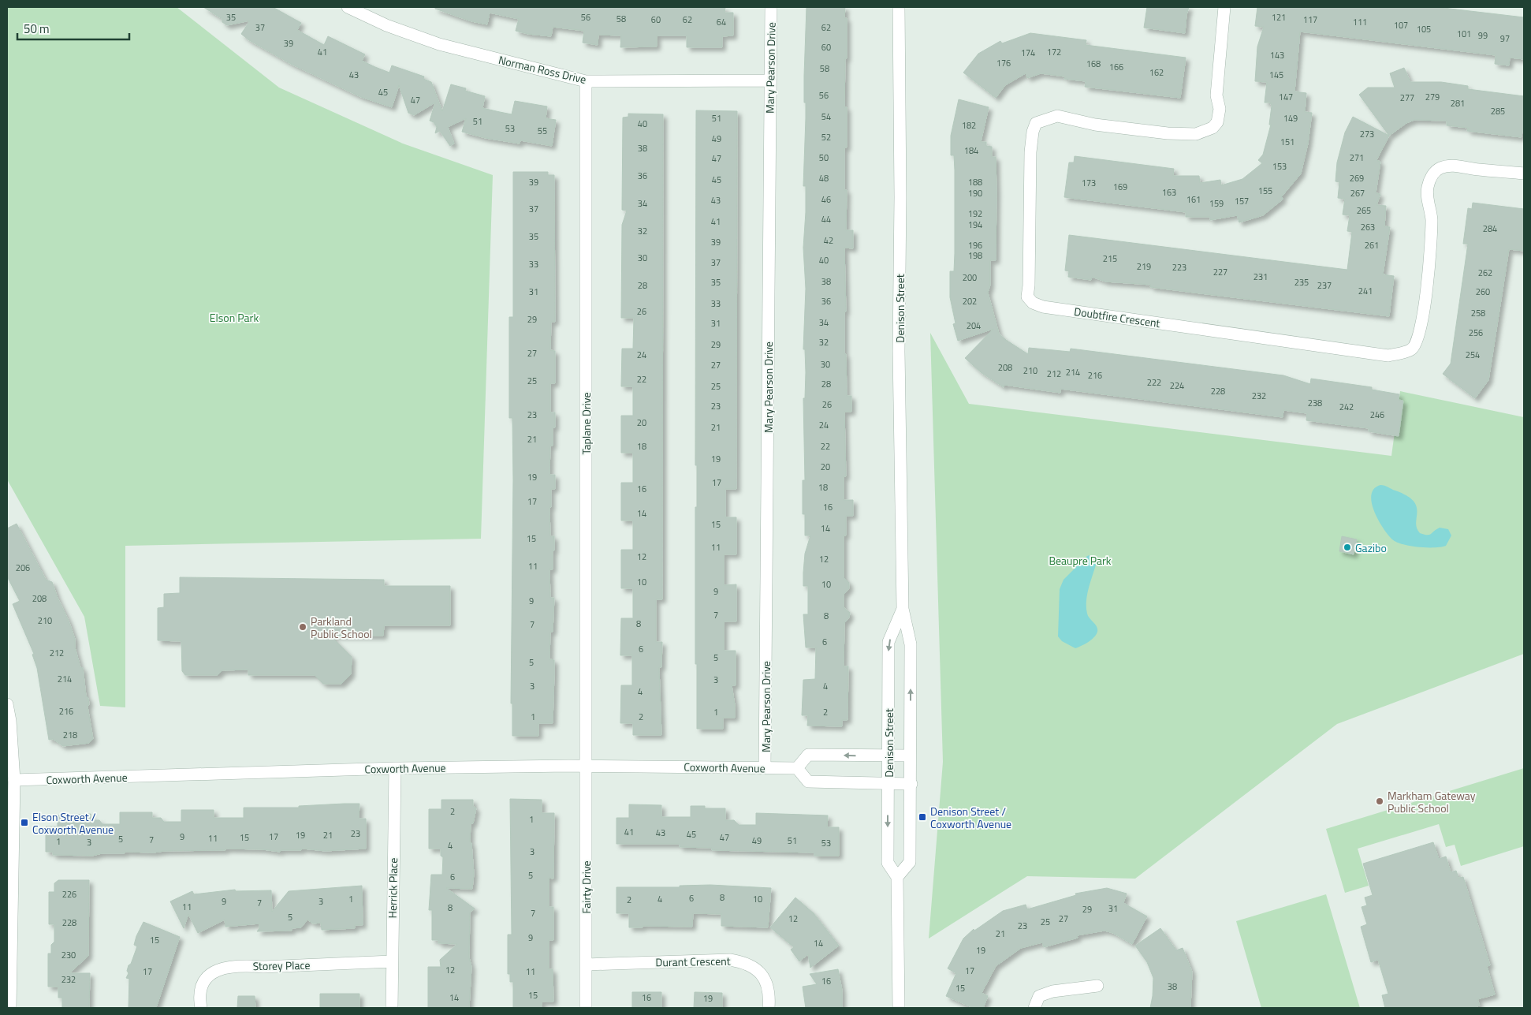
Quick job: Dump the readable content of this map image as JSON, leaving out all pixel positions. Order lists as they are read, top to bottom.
{
  "streets": {
    "street": [
      "Mary Pearson Drive",
      "Norman Ross Drive",
      "Denison Street",
      "Doubtfire Crescent",
      "Taplane Drive",
      "Coxworth Avenue",
      "Fairty Drive",
      "Herrick Place",
      "Durant Crescent",
      "Storey Place"
    ]
  },
  "crossings": [
    ["Mary Pearson Drive", "Norman Ross Drive"],
    ["Mary Pearson Drive", "Coxworth Avenue"],
    ["Norman Ross Drive", "Taplane Drive"],
    ["Taplane Drive", "Coxworth Avenue"],
    ["Taplane Drive", "Fairty Drive"],
    ["Coxworth Avenue", "Fairty Drive"],
    ["Coxworth Avenue", "Herrick Place"],
    ["Fairty Drive", "Durant Crescent"],
    ["Herrick Place", "Storey Place"]
  ],
  "parks": ["Elson Park", "Beaupre Park"],
  "places": {
    "other": ["Gazibo", "Parkland Public School", "Markham Gateway Public School"],
    "transit": ["Denison Street / Coxworth Avenue", "Elson Street / Coxworth Avenue"]
  },
  "house_numbers": [
    "35",
    "56",
    "121",
    "58",
    "60",
    "62",
    "117",
    "64",
    "111",
    "107",
    "37",
    "62",
    "105",
    "101",
    "99",
    "97",
    "39",
    "60",
    "41",
    "172",
    "174",
    "143",
    "176",
    "168",
    "166",
    "58",
    "162",
    "43",
    "145",
    "45",
    "56",
    "147",
    "279",
    "277",
    "47",
    "281",
    "285",
    "54",
    "51",
    "149",
    "51",
    "40",
    "182",
    "53",
    "55",
    "273",
    "52",
    "49",
    "151",
    "38",
    "184",
    "50",
    "271",
    "47",
    "153",
    "36",
    "48",
    "269",
    "45",
    "39",
    "188",
    "173",
    "169",
    "155",
    "163",
    "190",
    "267",
    "46",
    "161",
    "43",
    "157",
    "34",
    "159",
    "37",
    "265",
    "192",
    "44",
    "41",
    "194",
    "263",
    "284",
    "32",
    "35",
    "42",
    "39",
    "196",
    "261",
    "198",
    "30",
    "215",
    "40",
    "37",
    "33",
    "219",
    "223",
    "227",
    "262",
    "231",
    "200",
    "38",
    "35",
    "235",
    "28",
    "237",
    "241",
    "31",
    "260",
    "36",
    "202",
    "33",
    "26",
    "258",
    "29",
    "34",
    "31",
    "204",
    "256",
    "32",
    "29",
    "27",
    "24",
    "254",
    "30",
    "27",
    "208",
    "210",
    "214",
    "212",
    "216",
    "22",
    "25",
    "222",
    "28",
    "224",
    "25",
    "228",
    "232",
    "238",
    "26",
    "23",
    "242",
    "23",
    "246",
    "20",
    "24",
    "21",
    "21",
    "18",
    "22",
    "19",
    "20",
    "19",
    "17",
    "18",
    "16",
    "17",
    "16",
    "14",
    "15",
    "14",
    "15",
    "11",
    "12",
    "12",
    "11",
    "206",
    "10",
    "10",
    "9",
    "208",
    "9",
    "7",
    "8",
    "210",
    "8",
    "7",
    "6",
    "6",
    "212",
    "5",
    "5",
    "214",
    "3",
    "3",
    "4",
    "4",
    "216",
    "1",
    "2",
    "1",
    "2",
    "218",
    "2",
    "1",
    "41",
    "43",
    "23",
    "45",
    "19",
    "21",
    "9",
    "17",
    "15",
    "47",
    "11",
    "5",
    "7",
    "49",
    "51",
    "1",
    "3",
    "53",
    "4",
    "3",
    "5",
    "6",
    "226",
    "8",
    "6",
    "1",
    "4",
    "10",
    "2",
    "9",
    "3",
    "7",
    "11",
    "8",
    "31",
    "29",
    "7",
    "5",
    "12",
    "27",
    "25",
    "228",
    "23",
    "21",
    "9",
    "15",
    "14",
    "19",
    "230",
    "12",
    "17",
    "17",
    "11",
    "232",
    "16",
    "38",
    "15",
    "15",
    "14",
    "16",
    "19"
  ],
  "scale_bar": "50 m"
}
